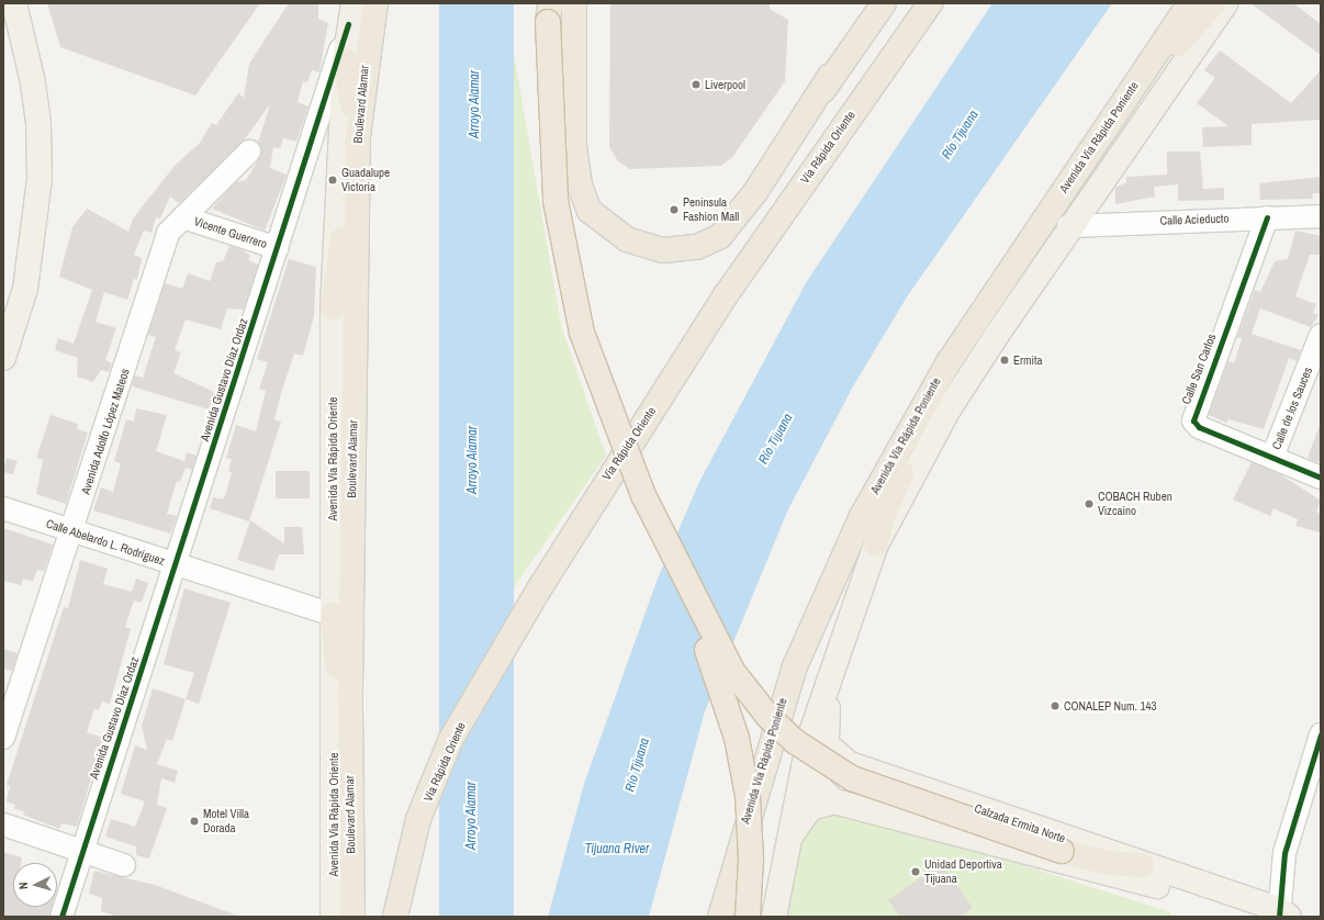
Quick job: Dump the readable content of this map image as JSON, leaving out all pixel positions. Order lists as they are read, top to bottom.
{
  "streets": {
    "highway": ["Boulevard Alamar", "Avenida Vía Rápida Poniente", "Vía Rápida Oriente"],
    "main road": ["Avenida Vía Rápida Oriente", "Calzada Ermita Norte"],
    "street": [
      "Calle Acieducto",
      "Vicente Guerrero",
      "Calle San Carlos",
      "Avenida Gustavo Díaz Ordaz",
      "Calle de los Sauces",
      "Avenida Adolfo López Mateos",
      "Calle Abelardo L. Rodríguez"
    ]
  },
  "crossings": [
    ["Avenida Vía Rápida Poniente", "Calle Acieducto"],
    ["Avenida Vía Rápida Poniente", "Calzada Ermita Norte"],
    ["Calle Acieducto", "Calle San Carlos"],
    ["Vicente Guerrero", "Avenida Gustavo Díaz Ordaz"],
    ["Vicente Guerrero", "Avenida Adolfo López Mateos"],
    ["Calle San Carlos", "Calle de los Sauces"],
    ["Avenida Gustavo Díaz Ordaz", "Avenida Vía Rápida Oriente"],
    ["Avenida Gustavo Díaz Ordaz", "Calle Abelardo L. Rodríguez"],
    ["Avenida Adolfo López Mateos", "Calle Abelardo L. Rodríguez"],
    ["Avenida Vía Rápida Oriente", "Calle Abelardo L. Rodríguez"]
  ],
  "water": ["Arroyo Alamar", "Río Tijuana", "Tijuana River"],
  "places": [
    "Liverpool",
    "Guadalupe Victoria",
    "Peninsula Fashion Mall",
    "Ermita",
    "COBACH Ruben Vizcaino",
    "CONALEP Num. 143",
    "Motel Villa Dorada",
    "Unidad Deportiva Tijuana"
  ],
  "north": "left"
}
